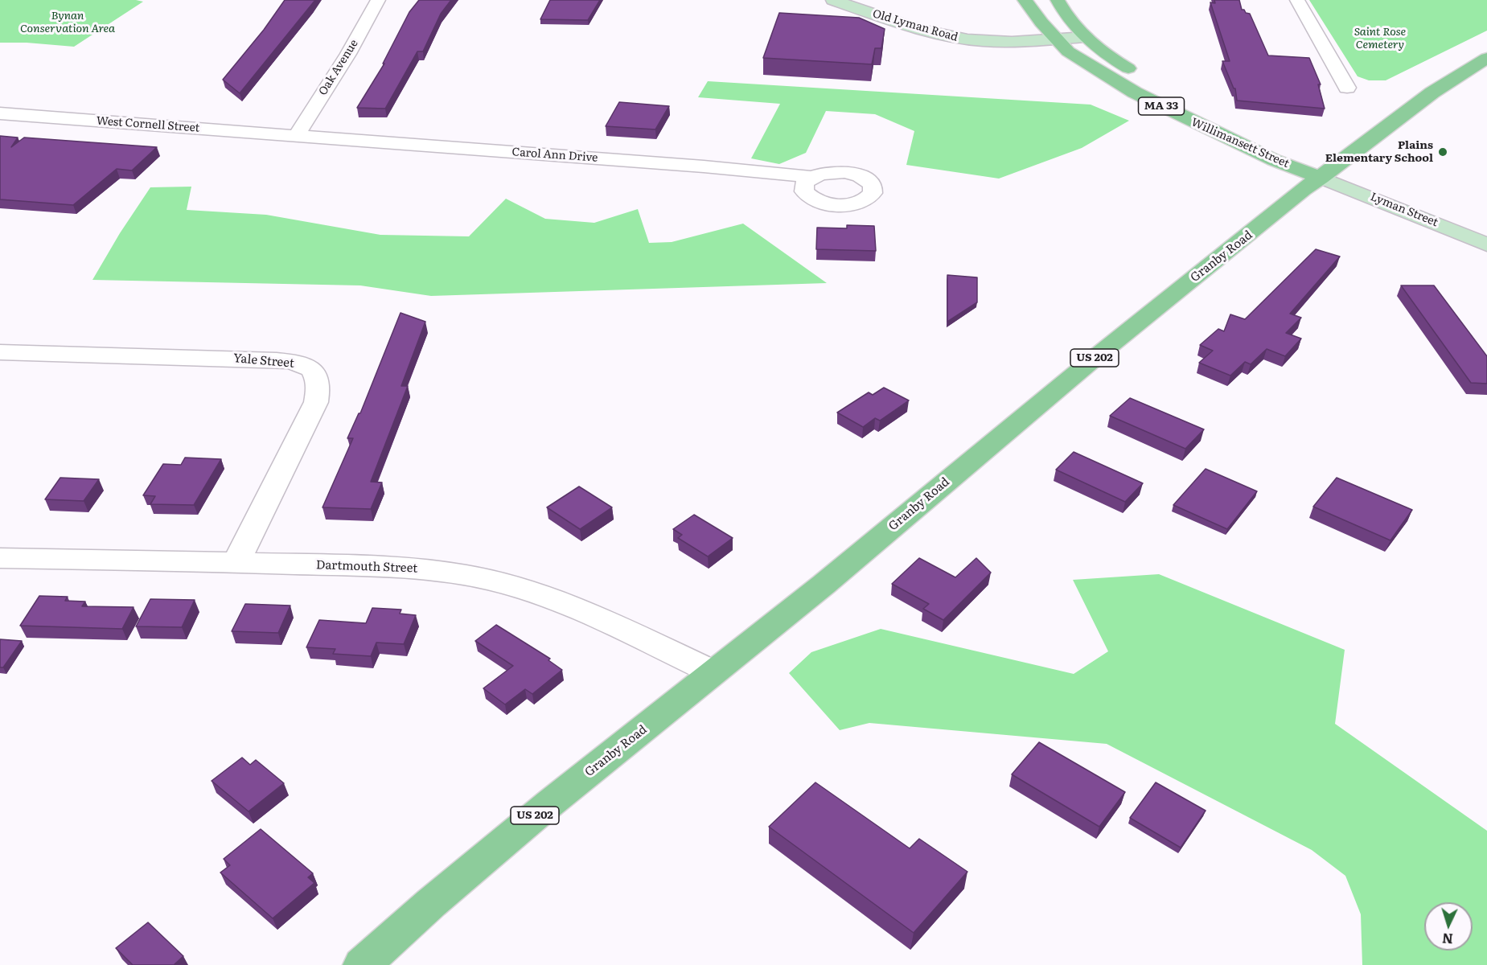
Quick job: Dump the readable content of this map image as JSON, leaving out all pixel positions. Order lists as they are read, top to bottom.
{
  "streets": {
    "main road": [
      "Old Lyman Road",
      "MA 33",
      "Willimansett Street",
      "Lyman Street",
      "Granby Road",
      "US 202"
    ],
    "street": [
      "Oak Avenue",
      "West Cornell Street",
      "Carol Ann Drive",
      "Yale Street",
      "Dartmouth Street"
    ]
  },
  "crossings": [
    ["Old Lyman Road", "Willimansett Street"],
    ["Oak Avenue", "West Cornell Street"],
    ["Oak Avenue", "Carol Ann Drive"],
    ["West Cornell Street", "Carol Ann Drive"],
    ["Willimansett Street", "Lyman Street"],
    ["Willimansett Street", "Granby Road"],
    ["Lyman Street", "Granby Road"],
    ["Granby Road", "Dartmouth Street"],
    ["Yale Street", "Dartmouth Street"]
  ],
  "parks": ["Bynan Conservation Area", "Saint Rose Cemetery"],
  "places": ["Plains Elementary School"],
  "north": "bottom"
}
